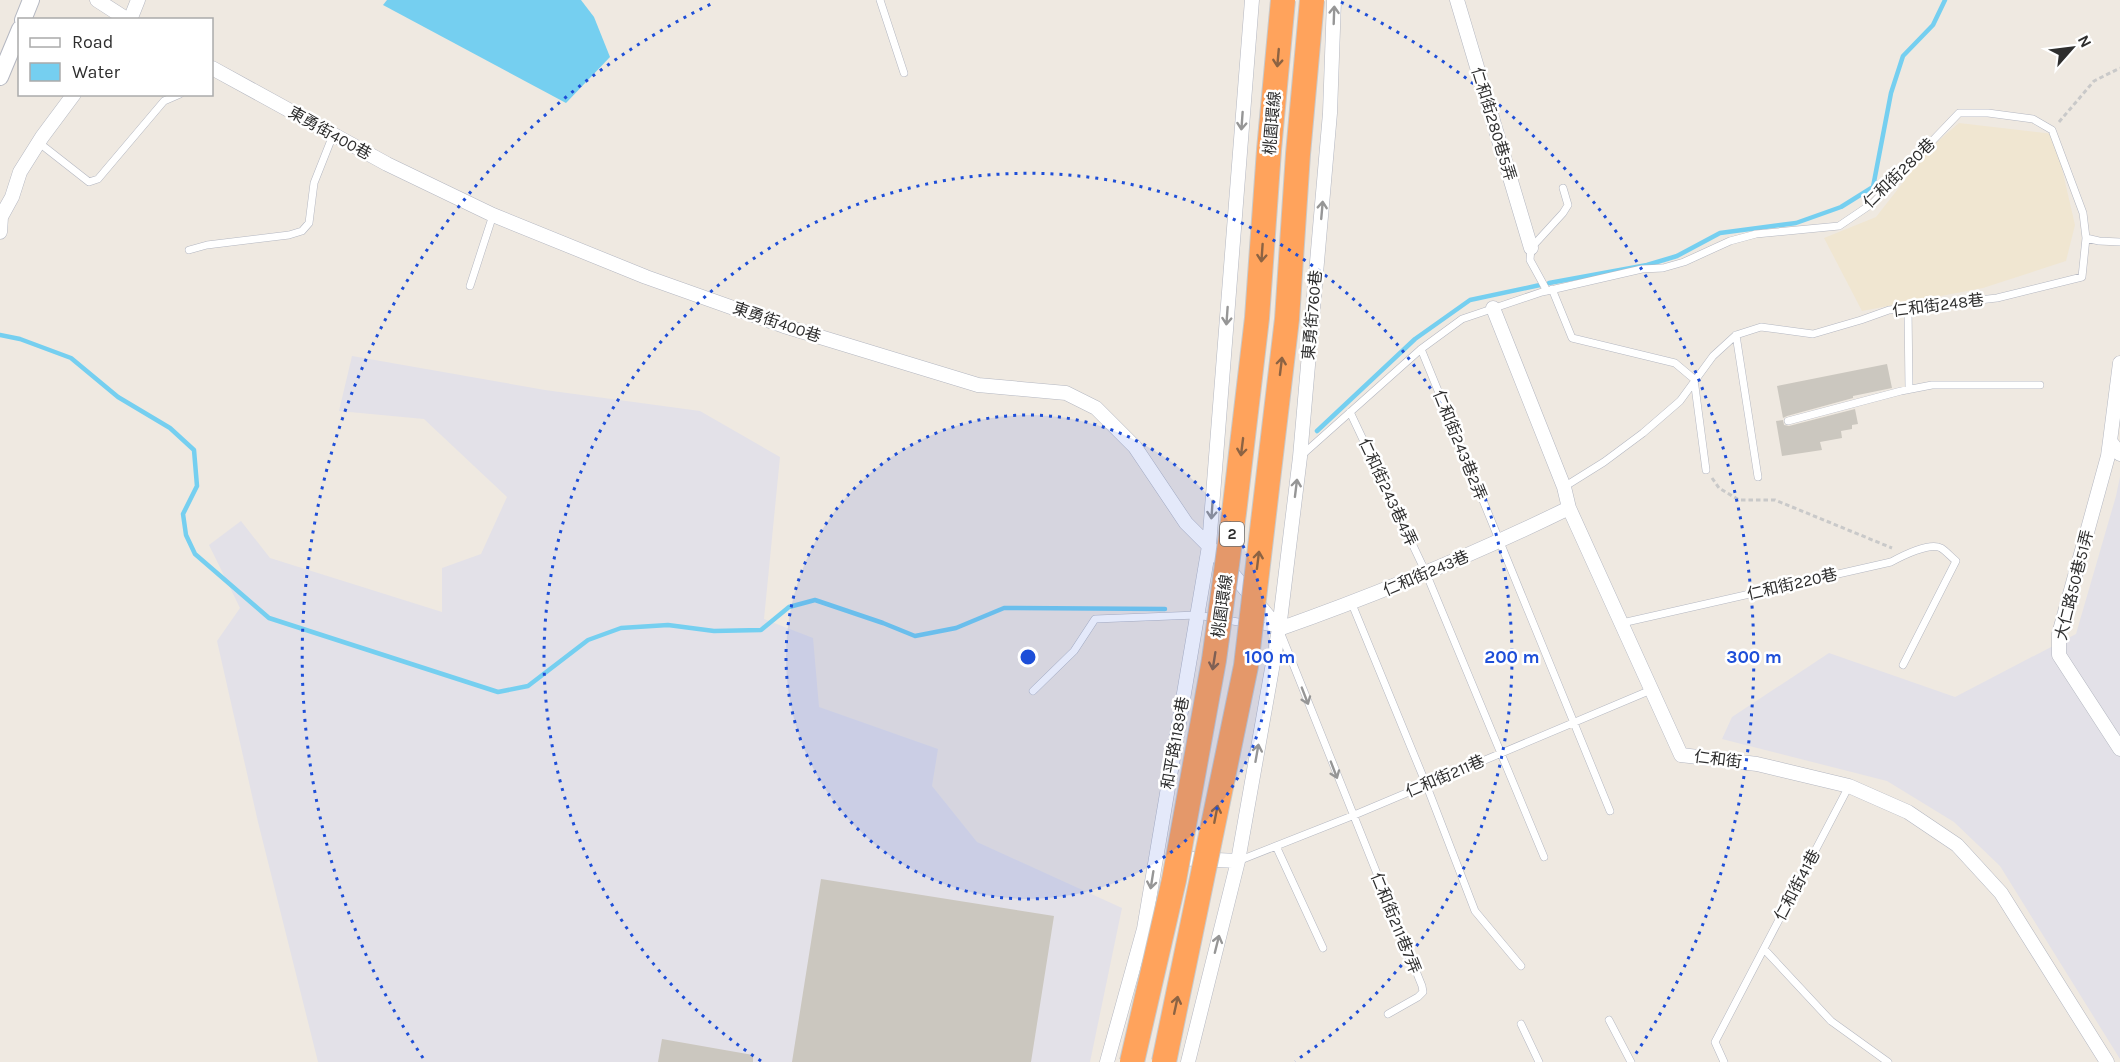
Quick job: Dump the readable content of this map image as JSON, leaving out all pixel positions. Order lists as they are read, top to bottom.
{
  "streets": {
    "highway": ["桃園環線", "2"],
    "street": [
      "仁和街280巷5弄",
      "東勇街400巷",
      "東勇街760巷",
      "仁和街243巷",
      "大仁路50巷51弄",
      "和平路1189巷",
      "仁和街"
    ],
    "lane": [
      "仁和街280巷",
      "仁和街248巷",
      "仁和街243巷2弄",
      "仁和街243巷4弄",
      "仁和街220巷",
      "仁和街211巷",
      "仁和街41巷",
      "仁和街211巷7弄"
    ]
  },
  "crossings": [
    ["東勇街400巷", "東勇街760巷"],
    ["東勇街400巷", "仁和街243巷"],
    ["東勇街400巷", "和平路1189巷"],
    ["東勇街400巷", "仁和街211巷7弄"],
    ["仁和街280巷", "東勇街760巷"],
    ["仁和街280巷", "仁和街243巷2弄"],
    ["仁和街280巷", "仁和街243巷4弄"],
    ["仁和街280巷", "仁和街"],
    ["仁和街248巷", "仁和街"],
    ["東勇街760巷", "仁和街243巷"],
    ["東勇街760巷", "仁和街211巷7弄"],
    ["仁和街243巷2弄", "仁和街243巷"],
    ["仁和街243巷2弄", "仁和街211巷"],
    ["仁和街243巷4弄", "仁和街243巷"],
    ["仁和街243巷4弄", "仁和街211巷"],
    ["仁和街243巷", "仁和街"],
    ["仁和街243巷", "仁和街211巷7弄"],
    ["仁和街220巷", "仁和街"],
    ["仁和街", "仁和街211巷"],
    ["仁和街", "仁和街41巷"],
    ["仁和街211巷", "仁和街211巷7弄"]
  ],
  "one_way": ["東勇街760巷", "和平路1189巷", "仁和街211巷7弄"],
  "legend": ["Road", "Water"],
  "north": "top right",
  "rings": ["100 m", "200 m", "300 m"]
}
